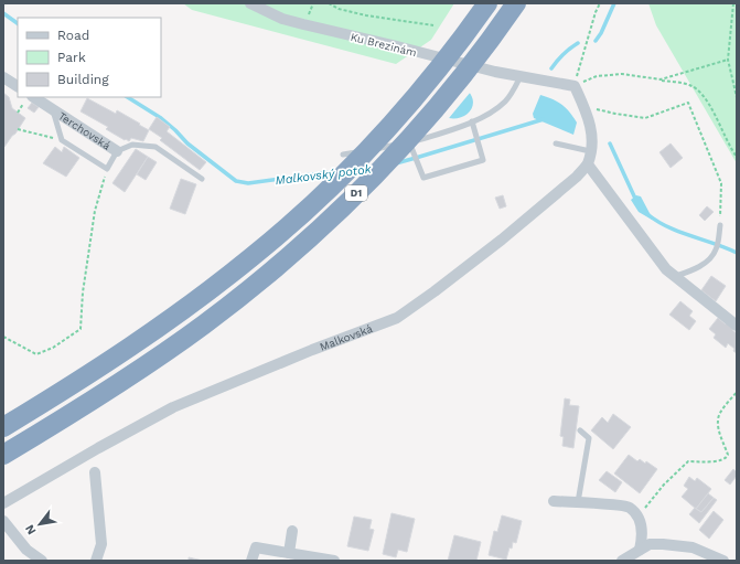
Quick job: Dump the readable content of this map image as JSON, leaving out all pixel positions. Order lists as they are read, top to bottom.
{
  "streets": {
    "highway": ["D1"],
    "street": ["Ku Brezinám", "Terchovská", "Malkovská"]
  },
  "water": ["Malkovský potok"],
  "legend": ["Road", "Park", "Building"],
  "north": "bottom left"
}
